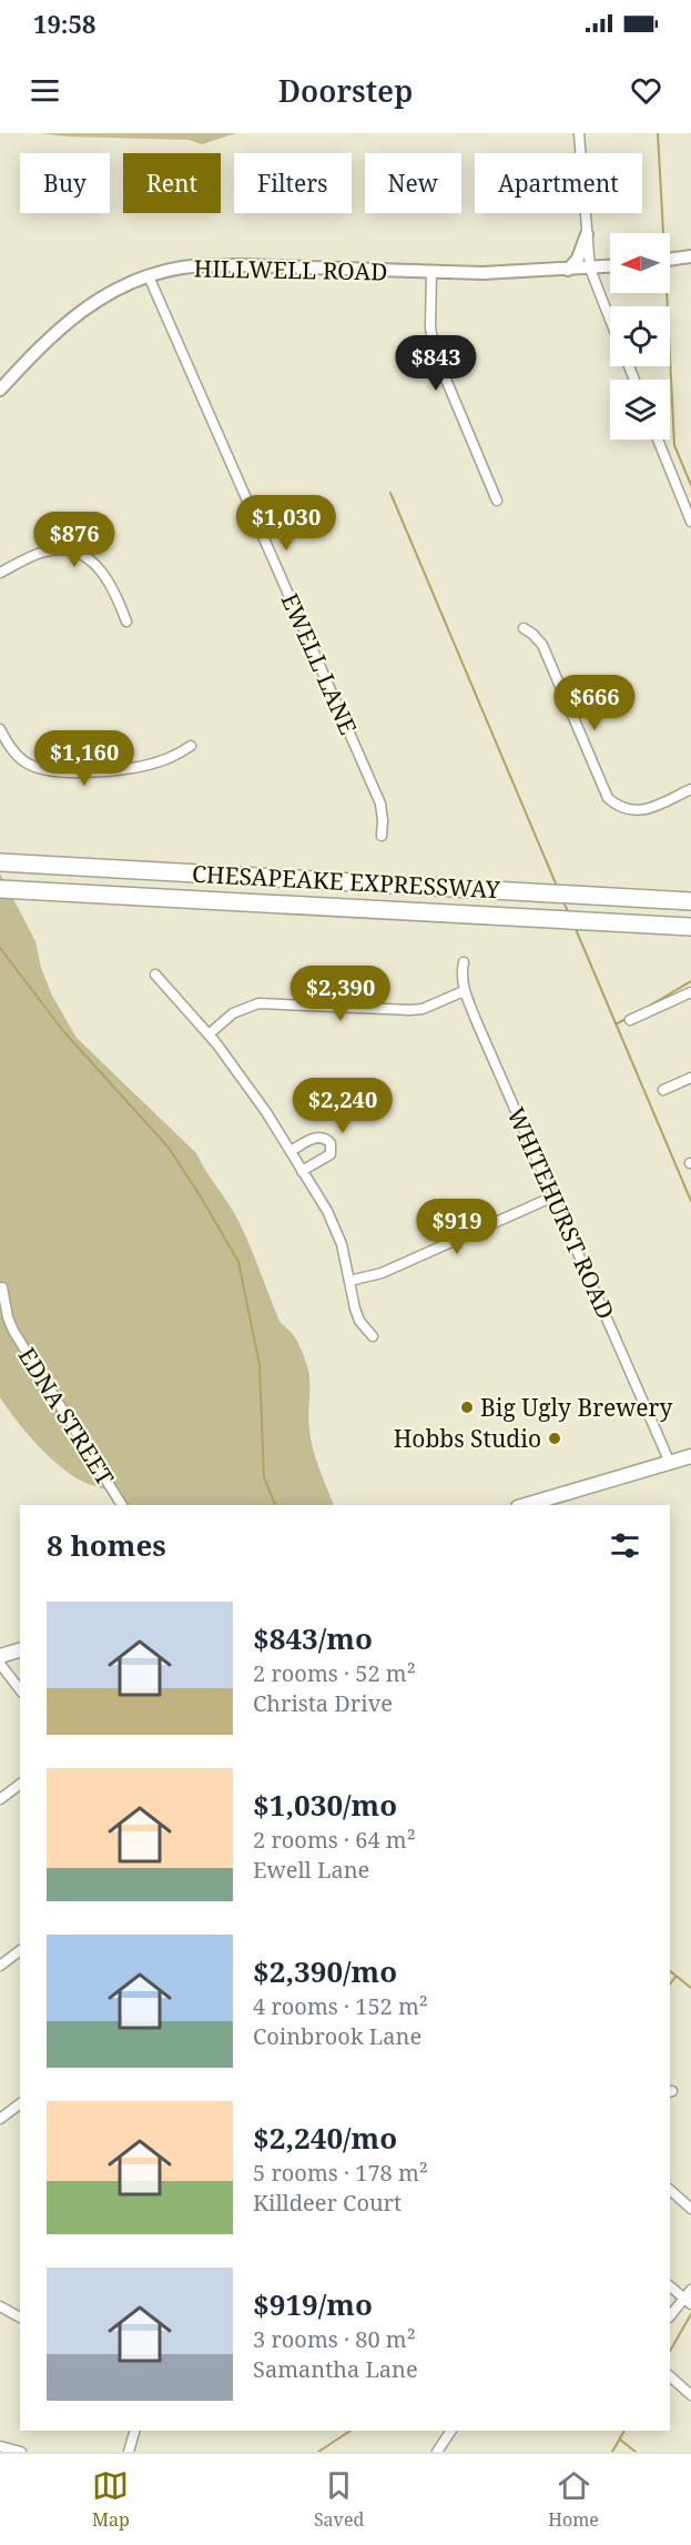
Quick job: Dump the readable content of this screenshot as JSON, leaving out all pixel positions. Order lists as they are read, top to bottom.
{
  "streets": {
    "highway": ["CHESAPEAKE EXPRESSWAY"],
    "street": [
      "HILLWELL ROAD",
      "EWELL LANE",
      "WHITEHURST ROAD",
      "EDNA STREET"
    ]
  },
  "crossings": [
    ["HILLWELL ROAD", "EWELL LANE"]
  ],
  "places": ["Big Ugly Brewery", "Hobbs Studio"],
  "north": "left",
  "page": {
    "status": "19:58",
    "header": "Doorstep",
    "chip": [
      "Buy",
      "Rent",
      "Filters",
      "New",
      "Apartment"
    ],
    "price": [
      "$843",
      "$1,030",
      "$876",
      "$666",
      "$1,160",
      "$2,390",
      "$2,240",
      "$919"
    ],
    "heading": "8 homes",
    "list": [
      {
        "name": "$843/mo",
        "note": "2 rooms · 52 m² · Christa Drive"
      },
      {
        "name": "$1,030/mo",
        "note": "2 rooms · 64 m² · Ewell Lane"
      },
      {
        "name": "$2,390/mo",
        "note": "4 rooms · 152 m² · Coinbrook Lane"
      },
      {
        "name": "$2,240/mo",
        "note": "5 rooms · 178 m² · Killdeer Court"
      },
      {
        "name": "$919/mo",
        "note": "3 rooms · 80 m² · Samantha Lane"
      }
    ],
    "tabs": ["Map", "Saved", "Home"]
  }
}
